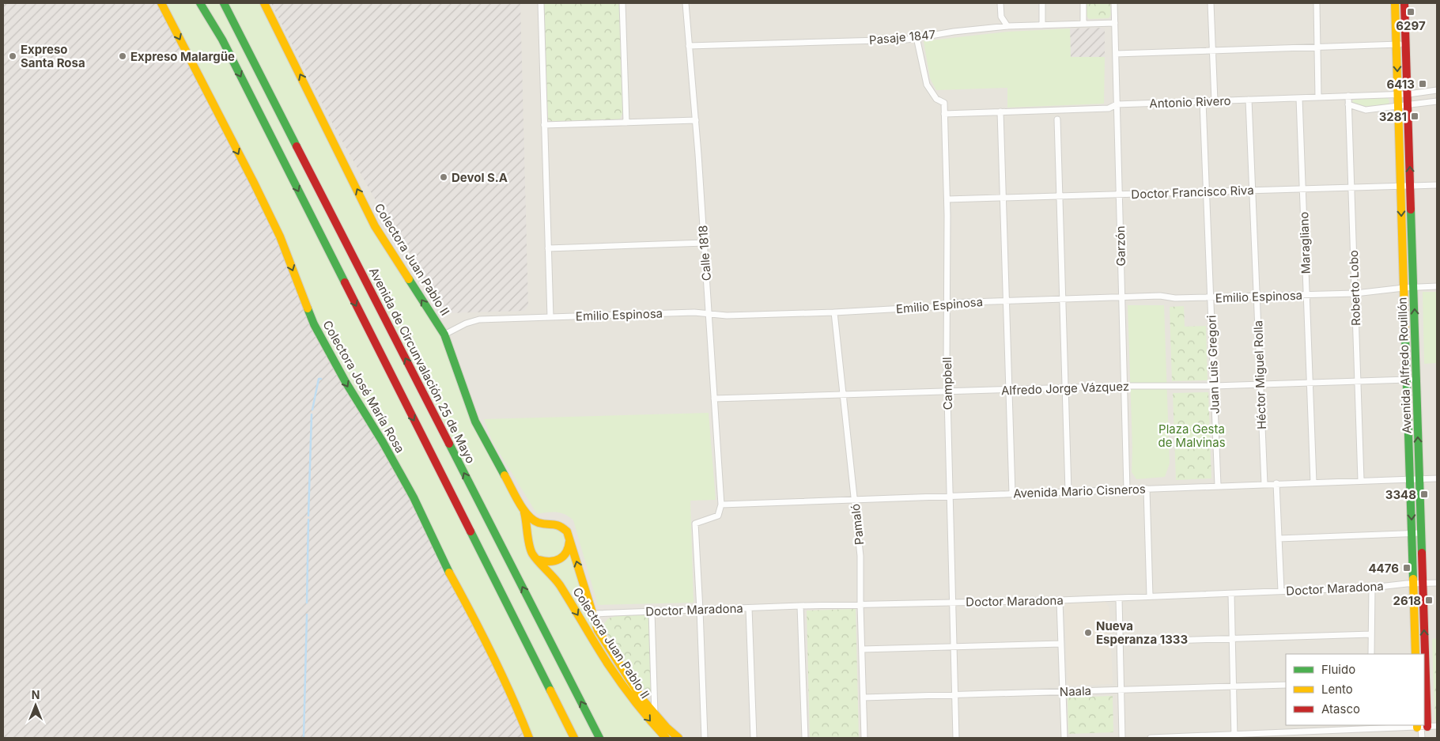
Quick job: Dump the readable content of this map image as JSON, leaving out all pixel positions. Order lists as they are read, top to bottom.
{
  "streets": {
    "main road": [
      "Colectora Juan Pablo II",
      "Avenida de Circunvalación 25 de Mayo",
      "Avenida Alfredo Rouillón",
      "Colectora José María Rosa"
    ],
    "street": [
      "Pasaje 1847",
      "Antonio Rivero",
      "Doctor Francisco Riva",
      "Maragliano",
      "Garzón",
      "Calle 1818",
      "Roberto Lobo",
      "Emilio Espinosa",
      "Juan Luis Gregori",
      "Héctor Miguel Rolla",
      "Campbell",
      "Alfredo Jorge Vázquez",
      "Avenida Mario Cisneros",
      "Pamaló",
      "Doctor Maradona",
      "Naala"
    ]
  },
  "crossings": [
    ["Pasaje 1847", "Garzón"],
    ["Pasaje 1847", "Calle 1818"],
    ["Pasaje 1847", "Campbell"],
    ["Antonio Rivero", "Maragliano"],
    ["Antonio Rivero", "Garzón"],
    ["Antonio Rivero", "Roberto Lobo"],
    ["Antonio Rivero", "Juan Luis Gregori"],
    ["Antonio Rivero", "Avenida Alfredo Rouillón"],
    ["Antonio Rivero", "Héctor Miguel Rolla"],
    ["Antonio Rivero", "Campbell"],
    ["Doctor Francisco Riva", "Maragliano"],
    ["Doctor Francisco Riva", "Garzón"],
    ["Doctor Francisco Riva", "Roberto Lobo"],
    ["Doctor Francisco Riva", "Juan Luis Gregori"],
    ["Doctor Francisco Riva", "Avenida Alfredo Rouillón"],
    ["Doctor Francisco Riva", "Héctor Miguel Rolla"],
    ["Doctor Francisco Riva", "Campbell"],
    ["Maragliano", "Emilio Espinosa"],
    ["Maragliano", "Alfredo Jorge Vázquez"],
    ["Maragliano", "Avenida Mario Cisneros"],
    ["Garzón", "Emilio Espinosa"],
    ["Garzón", "Alfredo Jorge Vázquez"],
    ["Garzón", "Avenida Mario Cisneros"],
    ["Calle 1818", "Emilio Espinosa"],
    ["Calle 1818", "Alfredo Jorge Vázquez"],
    ["Calle 1818", "Avenida Mario Cisneros"],
    ["Colectora Juan Pablo II", "Emilio Espinosa"],
    ["Colectora Juan Pablo II", "Doctor Maradona"],
    ["Roberto Lobo", "Emilio Espinosa"],
    ["Roberto Lobo", "Alfredo Jorge Vázquez"],
    ["Roberto Lobo", "Avenida Mario Cisneros"],
    ["Emilio Espinosa", "Juan Luis Gregori"],
    ["Emilio Espinosa", "Avenida Alfredo Rouillón"],
    ["Emilio Espinosa", "Héctor Miguel Rolla"],
    ["Emilio Espinosa", "Campbell"],
    ["Emilio Espinosa", "Pamaló"],
    ["Juan Luis Gregori", "Alfredo Jorge Vázquez"],
    ["Juan Luis Gregori", "Avenida Mario Cisneros"],
    ["Avenida Alfredo Rouillón", "Alfredo Jorge Vázquez"],
    ["Avenida Alfredo Rouillón", "Avenida Mario Cisneros"],
    ["Avenida Alfredo Rouillón", "Doctor Maradona"],
    ["Héctor Miguel Rolla", "Alfredo Jorge Vázquez"],
    ["Héctor Miguel Rolla", "Avenida Mario Cisneros"],
    ["Campbell", "Alfredo Jorge Vázquez"],
    ["Campbell", "Avenida Mario Cisneros"],
    ["Campbell", "Doctor Maradona"],
    ["Campbell", "Naala"],
    ["Alfredo Jorge Vázquez", "Pamaló"],
    ["Avenida Mario Cisneros", "Pamaló"],
    ["Pamaló", "Doctor Maradona"],
    ["Pamaló", "Naala"]
  ],
  "parks": ["Plaza Gesta de Malvinas"],
  "places": {
    "transit": [
      "6297",
      "6413",
      "3281",
      "3348",
      "4476",
      "2618"
    ],
    "other": [
      "Expreso Santa Rosa",
      "Expreso Malargüe",
      "Devol S.A",
      "Nueva Esperanza 1333"
    ]
  },
  "legend": ["Fluido", "Lento", "Atasco"],
  "north": "top"
}
